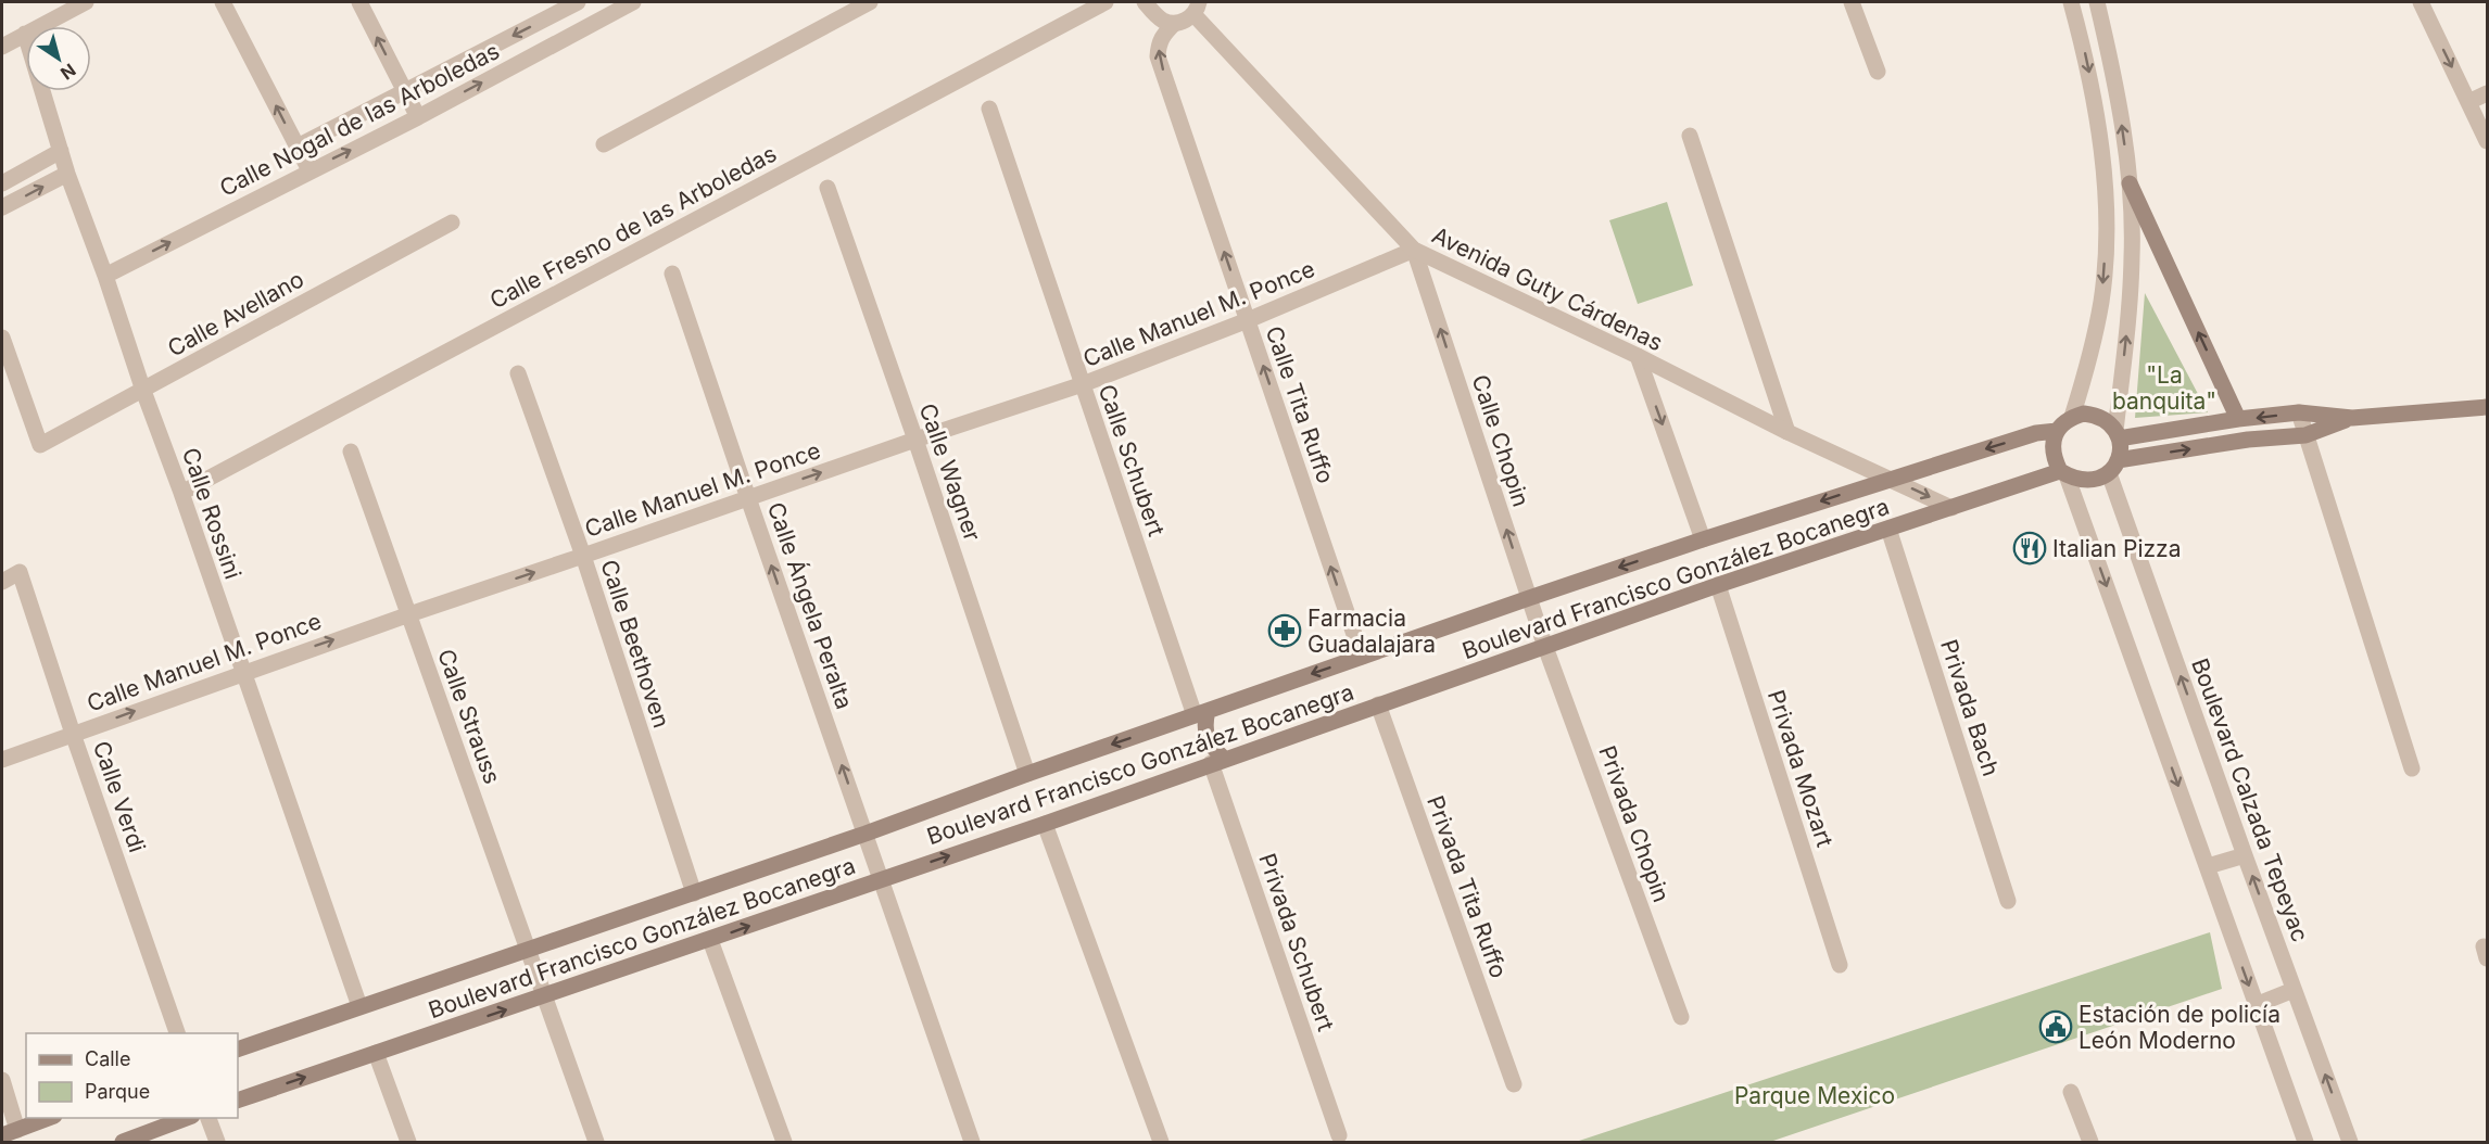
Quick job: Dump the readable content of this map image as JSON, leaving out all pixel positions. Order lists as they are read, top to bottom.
{
  "streets": {
    "main road": ["Boulevard Francisco González Bocanegra"],
    "street": [
      "Calle Nogal de las Arboledas",
      "Calle Fresno de las Arboledas",
      "Avenida Guty Cárdenas",
      "Calle Avellano",
      "Calle Manuel M. Ponce",
      "Calle Tita Ruffo",
      "Calle Chopin",
      "Calle Schubert",
      "Calle Wagner",
      "Calle Rossini",
      "Calle Ángela Peralta",
      "Calle Beethoven",
      "Privada Bach",
      "Calle Strauss",
      "Privada Mozart",
      "Calle Verdi",
      "Boulevard Calzada Tepeyac",
      "Privada Chopin",
      "Privada Tita Ruffo",
      "Privada Schubert"
    ]
  },
  "crossings": [
    ["Calle Nogal de las Arboledas", "Calle Rossini"],
    ["Calle Fresno de las Arboledas", "Calle Rossini"],
    ["Avenida Guty Cárdenas", "Calle Manuel M. Ponce"],
    ["Avenida Guty Cárdenas", "Calle Tita Ruffo"],
    ["Avenida Guty Cárdenas", "Calle Chopin"],
    ["Avenida Guty Cárdenas", "Boulevard Francisco González Bocanegra"],
    ["Calle Avellano", "Calle Rossini"],
    ["Calle Manuel M. Ponce", "Calle Tita Ruffo"],
    ["Calle Manuel M. Ponce", "Calle Chopin"],
    ["Calle Manuel M. Ponce", "Calle Schubert"],
    ["Calle Manuel M. Ponce", "Calle Wagner"],
    ["Calle Manuel M. Ponce", "Calle Rossini"],
    ["Calle Manuel M. Ponce", "Calle Ángela Peralta"],
    ["Calle Manuel M. Ponce", "Calle Beethoven"],
    ["Calle Manuel M. Ponce", "Calle Strauss"],
    ["Calle Manuel M. Ponce", "Calle Verdi"],
    ["Calle Tita Ruffo", "Boulevard Francisco González Bocanegra"],
    ["Calle Chopin", "Boulevard Francisco González Bocanegra"],
    ["Calle Chopin", "Privada Chopin"],
    ["Calle Schubert", "Boulevard Francisco González Bocanegra"],
    ["Calle Wagner", "Boulevard Francisco González Bocanegra"],
    ["Calle Rossini", "Boulevard Francisco González Bocanegra"],
    ["Boulevard Francisco González Bocanegra", "Calle Ángela Peralta"],
    ["Boulevard Francisco González Bocanegra", "Calle Beethoven"],
    ["Boulevard Francisco González Bocanegra", "Privada Bach"],
    ["Boulevard Francisco González Bocanegra", "Calle Strauss"],
    ["Boulevard Francisco González Bocanegra", "Privada Mozart"],
    ["Boulevard Francisco González Bocanegra", "Boulevard Calzada Tepeyac"],
    ["Boulevard Francisco González Bocanegra", "Privada Chopin"],
    ["Boulevard Francisco González Bocanegra", "Privada Tita Ruffo"],
    ["Boulevard Francisco González Bocanegra", "Privada Schubert"]
  ],
  "one_way": [
    "Calle Manuel M. Ponce",
    "Calle Tita Ruffo",
    "Calle Chopin",
    "Calle Ángela Peralta"
  ],
  "parks": ["\"La banquita\"", "Parque Mexico"],
  "places": {
    "restaurant": ["Italian Pizza"],
    "pharmacy": ["Farmacia Guadalajara"],
    "public building": ["Estación de policía León Moderno"]
  },
  "legend": ["Calle", "Parque"],
  "north": "bottom right"
}
